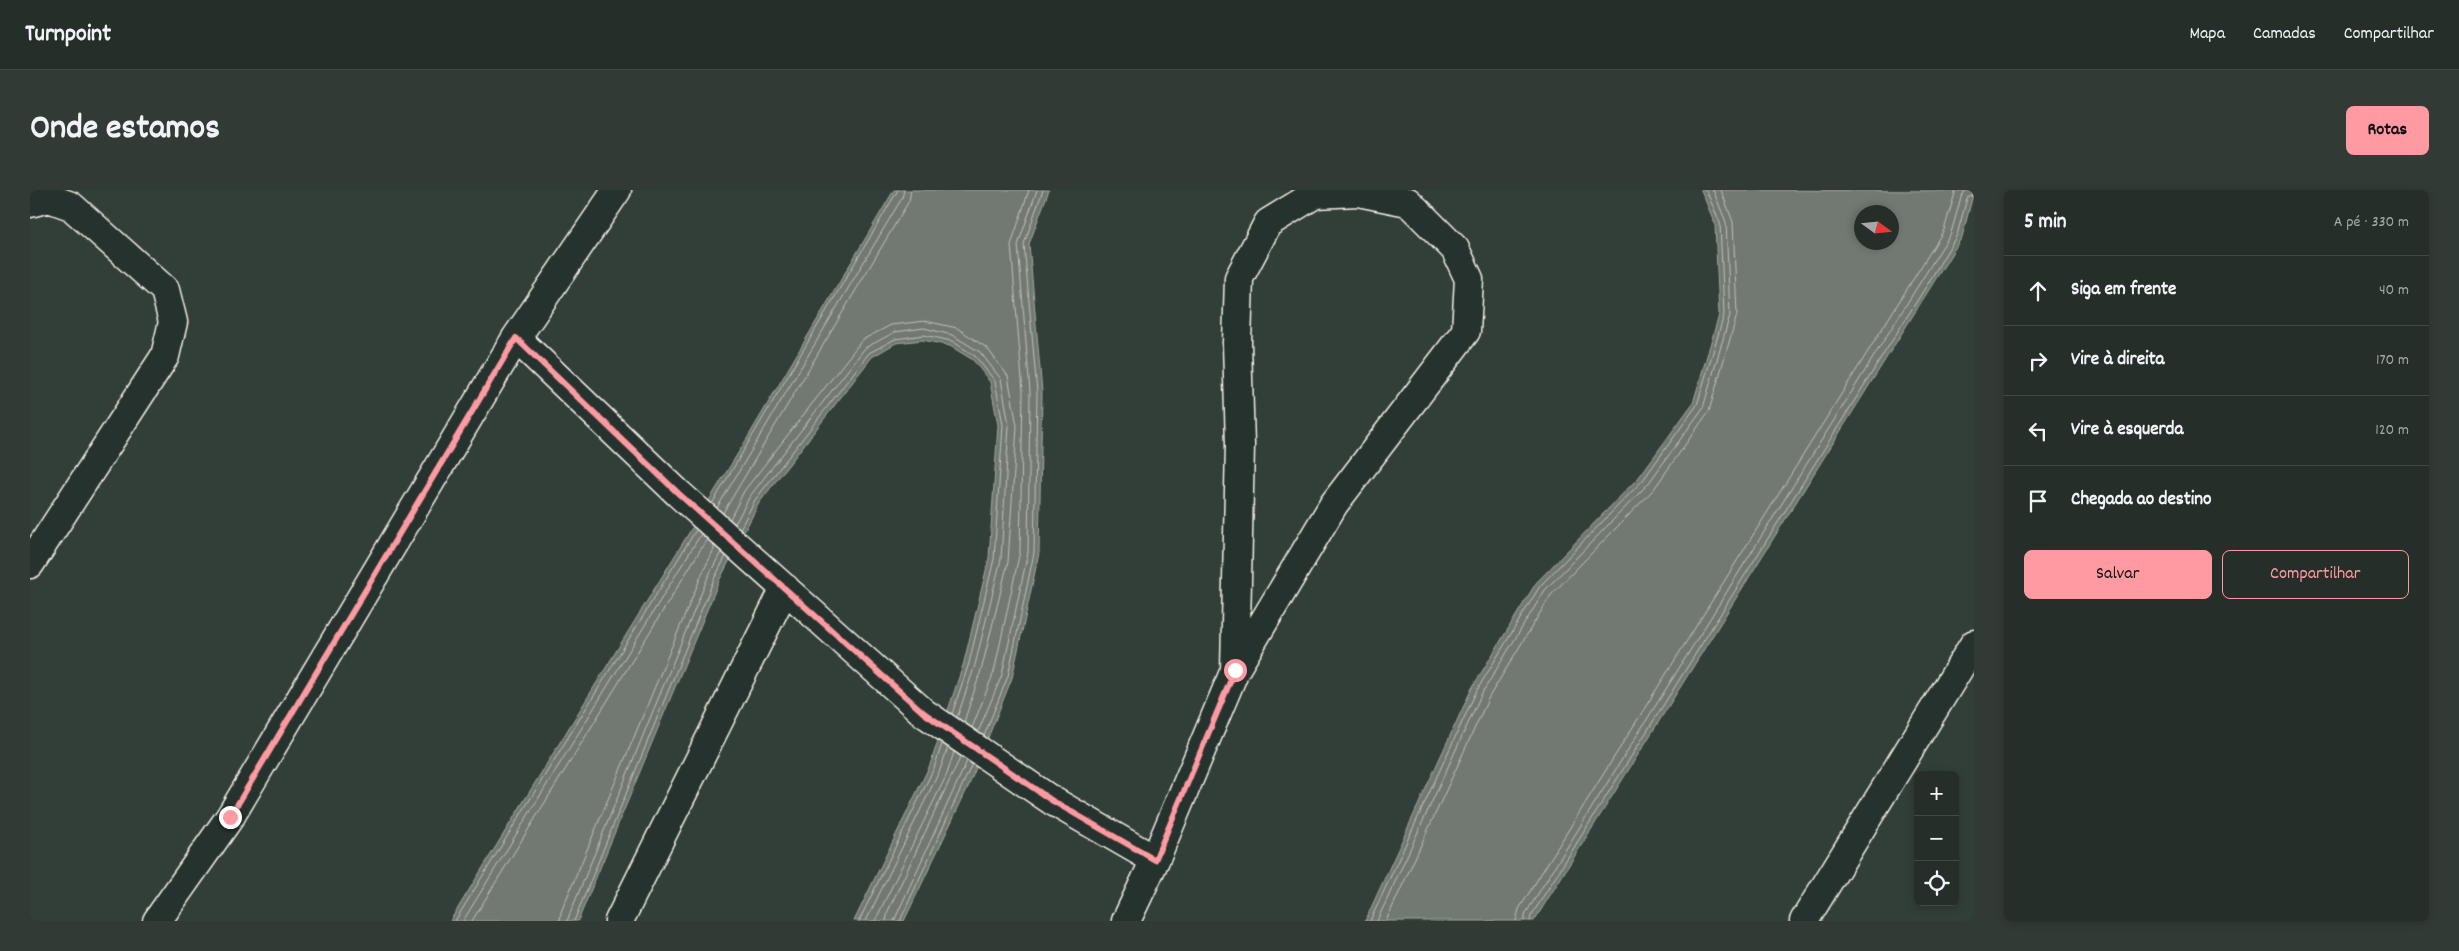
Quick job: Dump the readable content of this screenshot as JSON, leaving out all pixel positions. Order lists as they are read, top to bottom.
{
  "north": "right",
  "page": {
    "header": "Turnpoint",
    "nav": ["Mapa", "Camadas", "Compartilhar"],
    "title": "Onde estamos",
    "buttons": [
      "Rotas",
      ["Salvar", "Compartilhar"]
    ],
    "heading": ["5 min", "A pé · 330 m"],
    "list": [
      ["Siga em frente", "40 m"],
      ["Vire à direita", "170 m"],
      ["Vire à esquerda", "120 m"],
      "Chegada ao destino"
    ],
    "map_buttons": ["+", "−"]
  }
}
